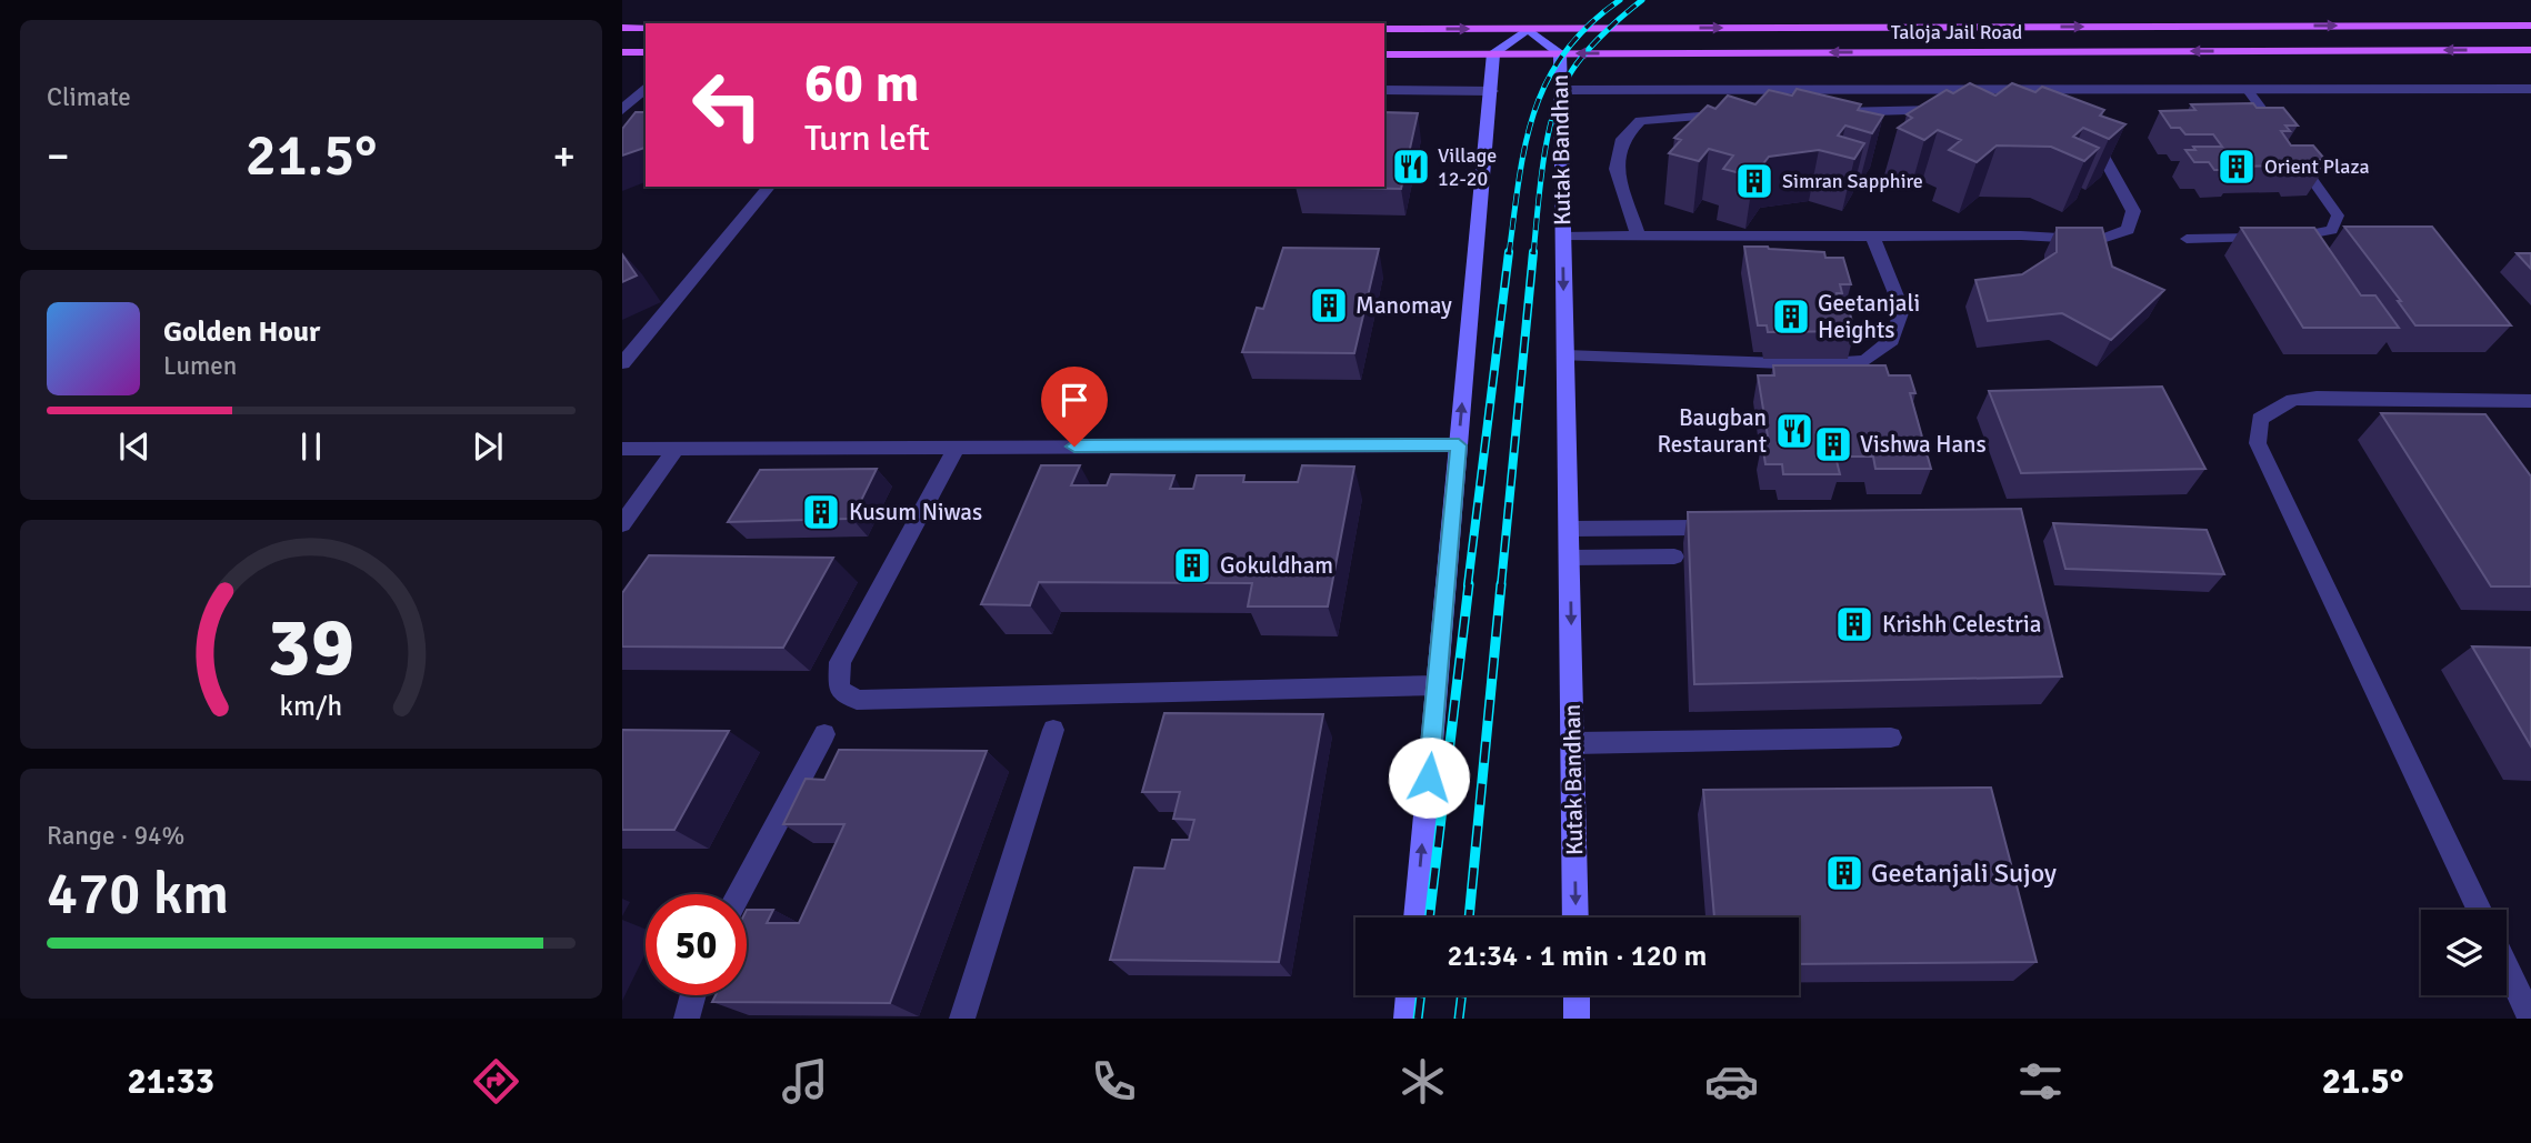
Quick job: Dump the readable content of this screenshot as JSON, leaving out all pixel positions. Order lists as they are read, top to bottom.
{
  "streets": {
    "main road": ["Taloja Jail Road", "Kutak Bandhan"]
  },
  "crossings": [
    ["Taloja Jail Road", "Kutak Bandhan"]
  ],
  "places": {
    "restaurant": ["Village 12-20", "Baugban Restaurant"],
    "building": [
      "Orient Plaza",
      "Simran Sapphire",
      "Manomay",
      "Geetanjali Heights",
      "Vishwa Hans",
      "Kusum Niwas",
      "Gokuldham",
      "Krishh Celestria",
      "Geetanjali Sujoy"
    ]
  },
  "page": {
    "tile": [
      "Climate",
      ["Range · 94%", "470 km"]
    ],
    "turn": ["60 m", "Turn left"],
    "heat": ["−", "21.5°", "+"],
    "song": ["Golden Hour", "Lumen"],
    "limit": "50",
    "trip": "21:34 · 1 min · 120 m",
    "tabs": ["21:33", "21.5°"],
    "gauge": ["39", "km/h"]
  }
}
